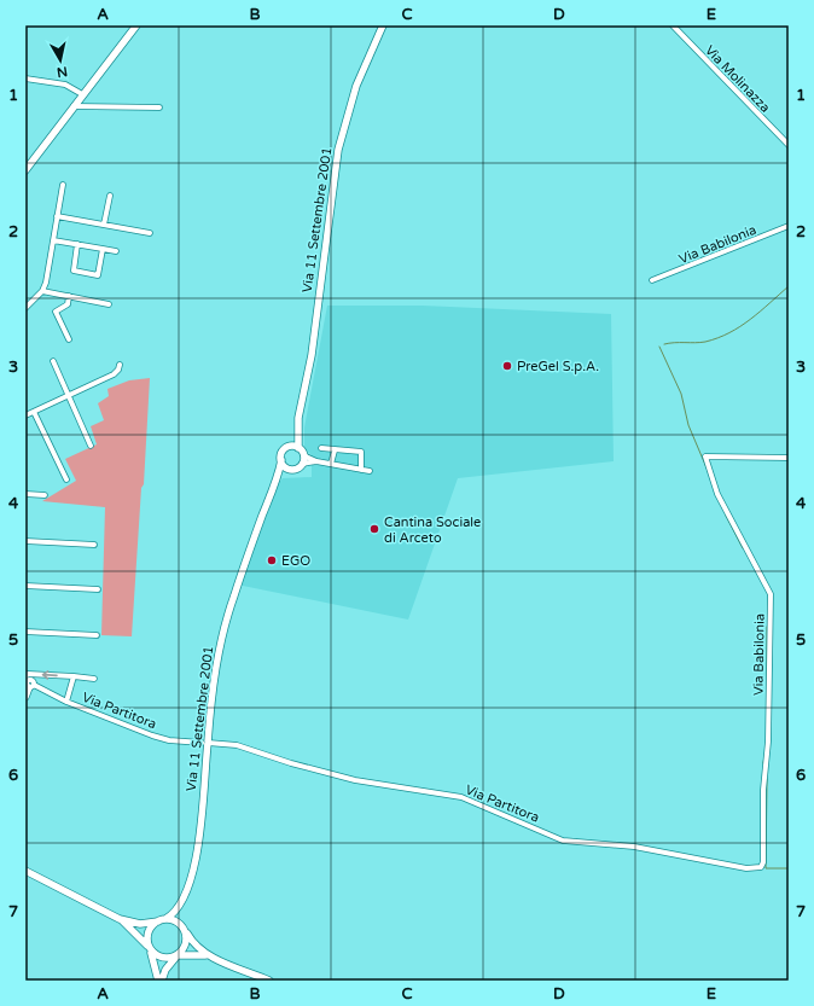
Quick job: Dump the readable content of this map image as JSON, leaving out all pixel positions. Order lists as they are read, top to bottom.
{
  "streets": {
    "main road": ["Via 11 Settembre 2001"],
    "street": ["Via Molinazza", "Via Babilonia", "Via Partitora"]
  },
  "crossings": [
    ["Via 11 Settembre 2001", "Via Partitora"],
    ["Via Babilonia", "Via Partitora"]
  ],
  "places": ["PreGel S.p.A.", "Cantina Sociale di Arceto", "EGO"],
  "north": "bottom",
  "grid": {
    "columns": [
      "A",
      "B",
      "C",
      "D",
      "E"
    ],
    "rows": [
      "1",
      "2",
      "3",
      "4",
      "5",
      "6",
      "7"
    ]
  }
}
